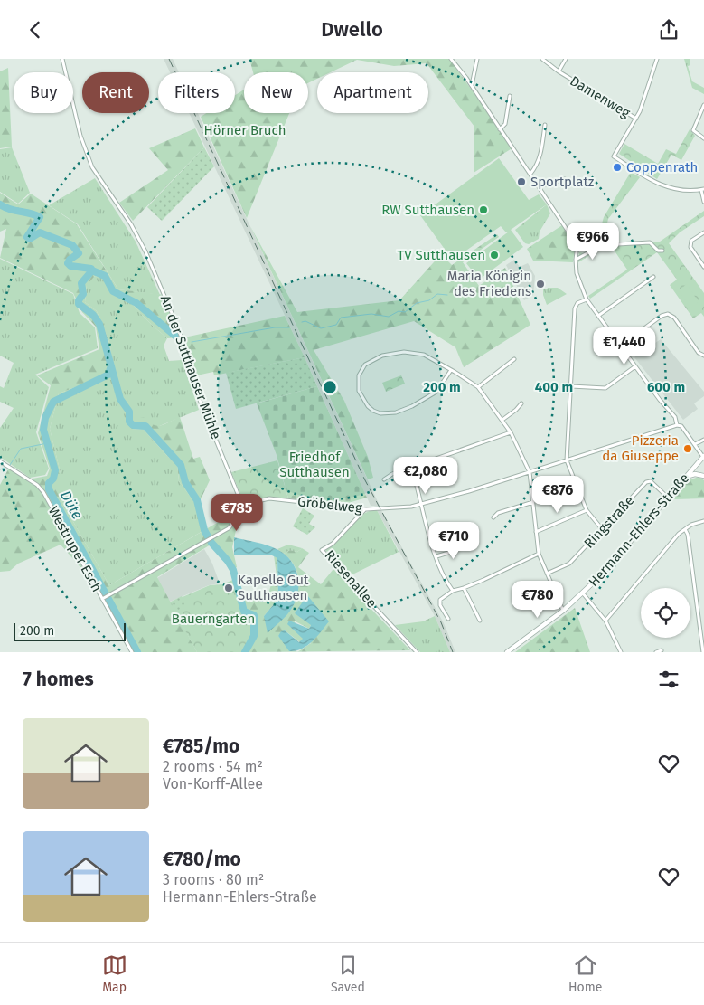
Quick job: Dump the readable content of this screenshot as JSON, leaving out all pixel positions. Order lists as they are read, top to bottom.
{
  "streets": {
    "street": [
      "Damenweg",
      "An der Sutthauser Mühle",
      "Gröbelweg",
      "Ringstraße",
      "Hermann-Ehlers-Straße",
      "Westruper Esch",
      "Riesenallee"
    ]
  },
  "crossings": [
    ["An der Sutthauser Mühle", "Gröbelweg"],
    ["Gröbelweg", "Riesenallee"],
    ["Ringstraße", "Hermann-Ehlers-Straße"]
  ],
  "water": ["Düte"],
  "parks": ["Hörner Bruch", "Friedhof Sutthausen", "Bauerngarten"],
  "places": [
    "Coppenrath",
    "Sportplatz",
    "RW Sutthausen",
    "TV Sutthausen",
    "Maria Königin des Friedens",
    "Pizzeria da Giuseppe",
    "Kapelle Gut Sutthausen"
  ],
  "scale_bar": "200 m",
  "page": {
    "header": "Dwello",
    "chip": [
      "Buy",
      "Rent",
      "Filters",
      "New",
      "Apartment"
    ],
    "price": [
      "€966",
      "€1,440",
      "€2,080",
      "€876",
      "€785",
      "€710",
      "€780"
    ],
    "scale": "200 m",
    "heading": "7 homes",
    "list": [
      {
        "name": "€785/mo",
        "note": "2 rooms · 54 m² · Von-Korff-Allee"
      },
      {
        "name": "€780/mo",
        "note": "3 rooms · 80 m² · Hermann-Ehlers-Straße"
      }
    ],
    "tabs": ["Map", "Saved", "Home"]
  },
  "rings": ["200 m", "400 m", "600 m"]
}
